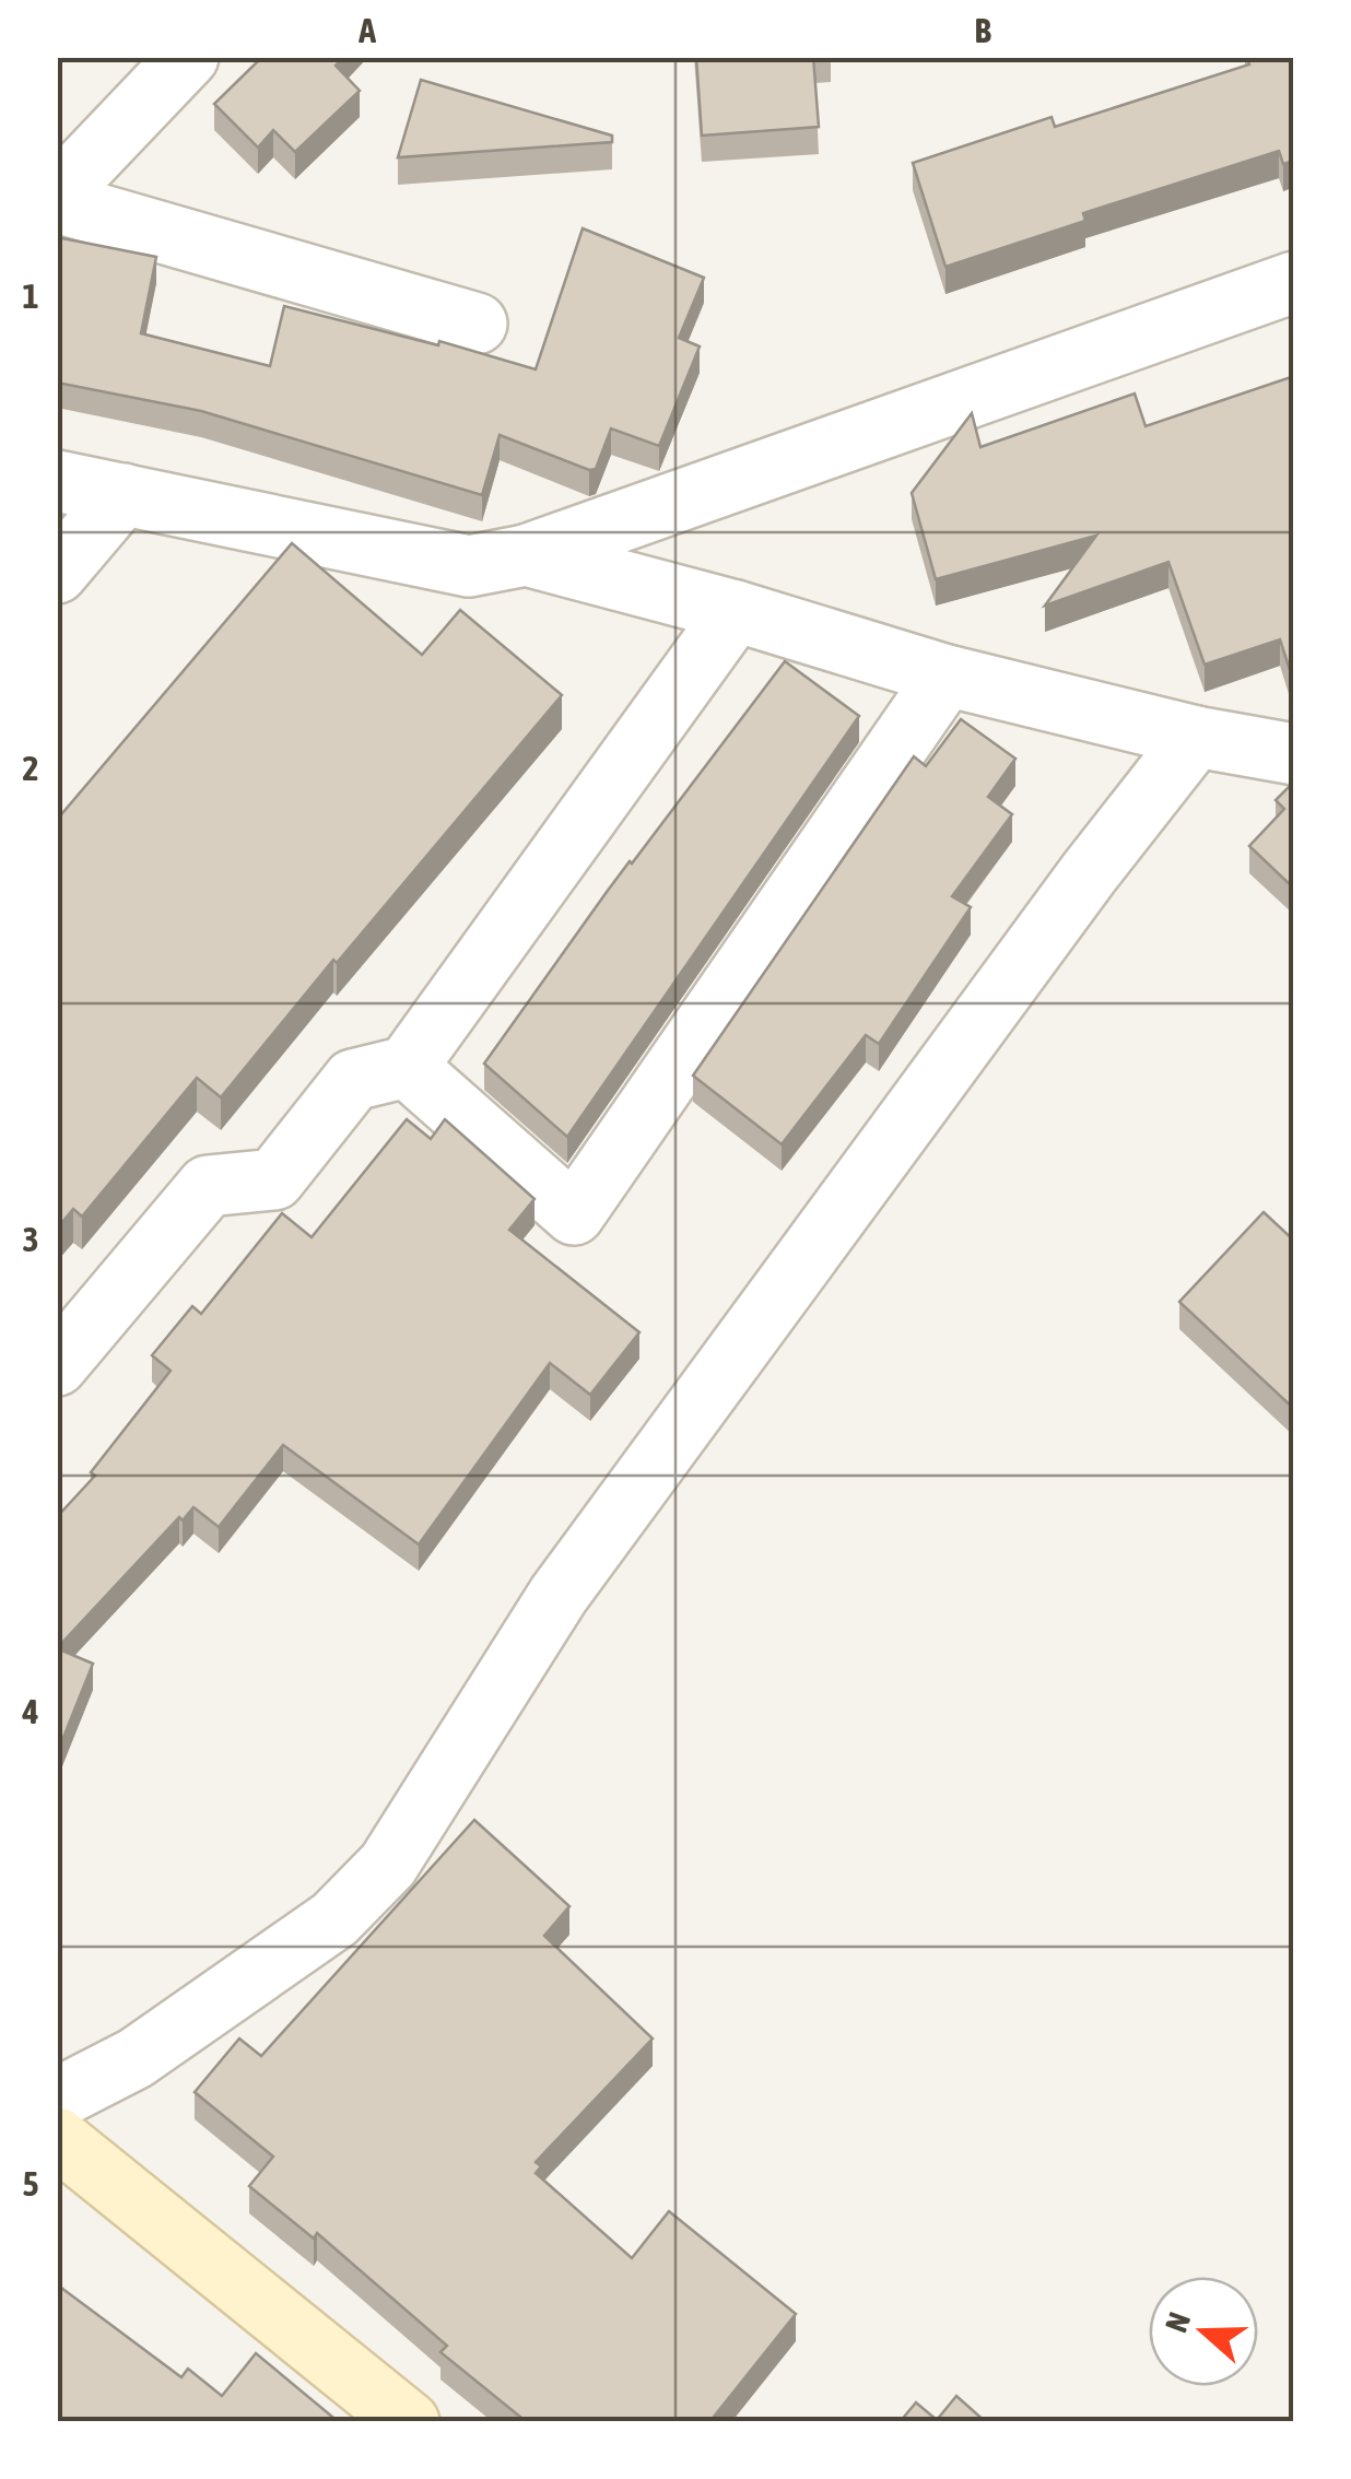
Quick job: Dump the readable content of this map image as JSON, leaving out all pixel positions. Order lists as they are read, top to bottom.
{
  "north": "left",
  "grid": {
    "columns": ["A", "B"],
    "rows": [
      "1",
      "2",
      "3",
      "4",
      "5"
    ]
  }
}
